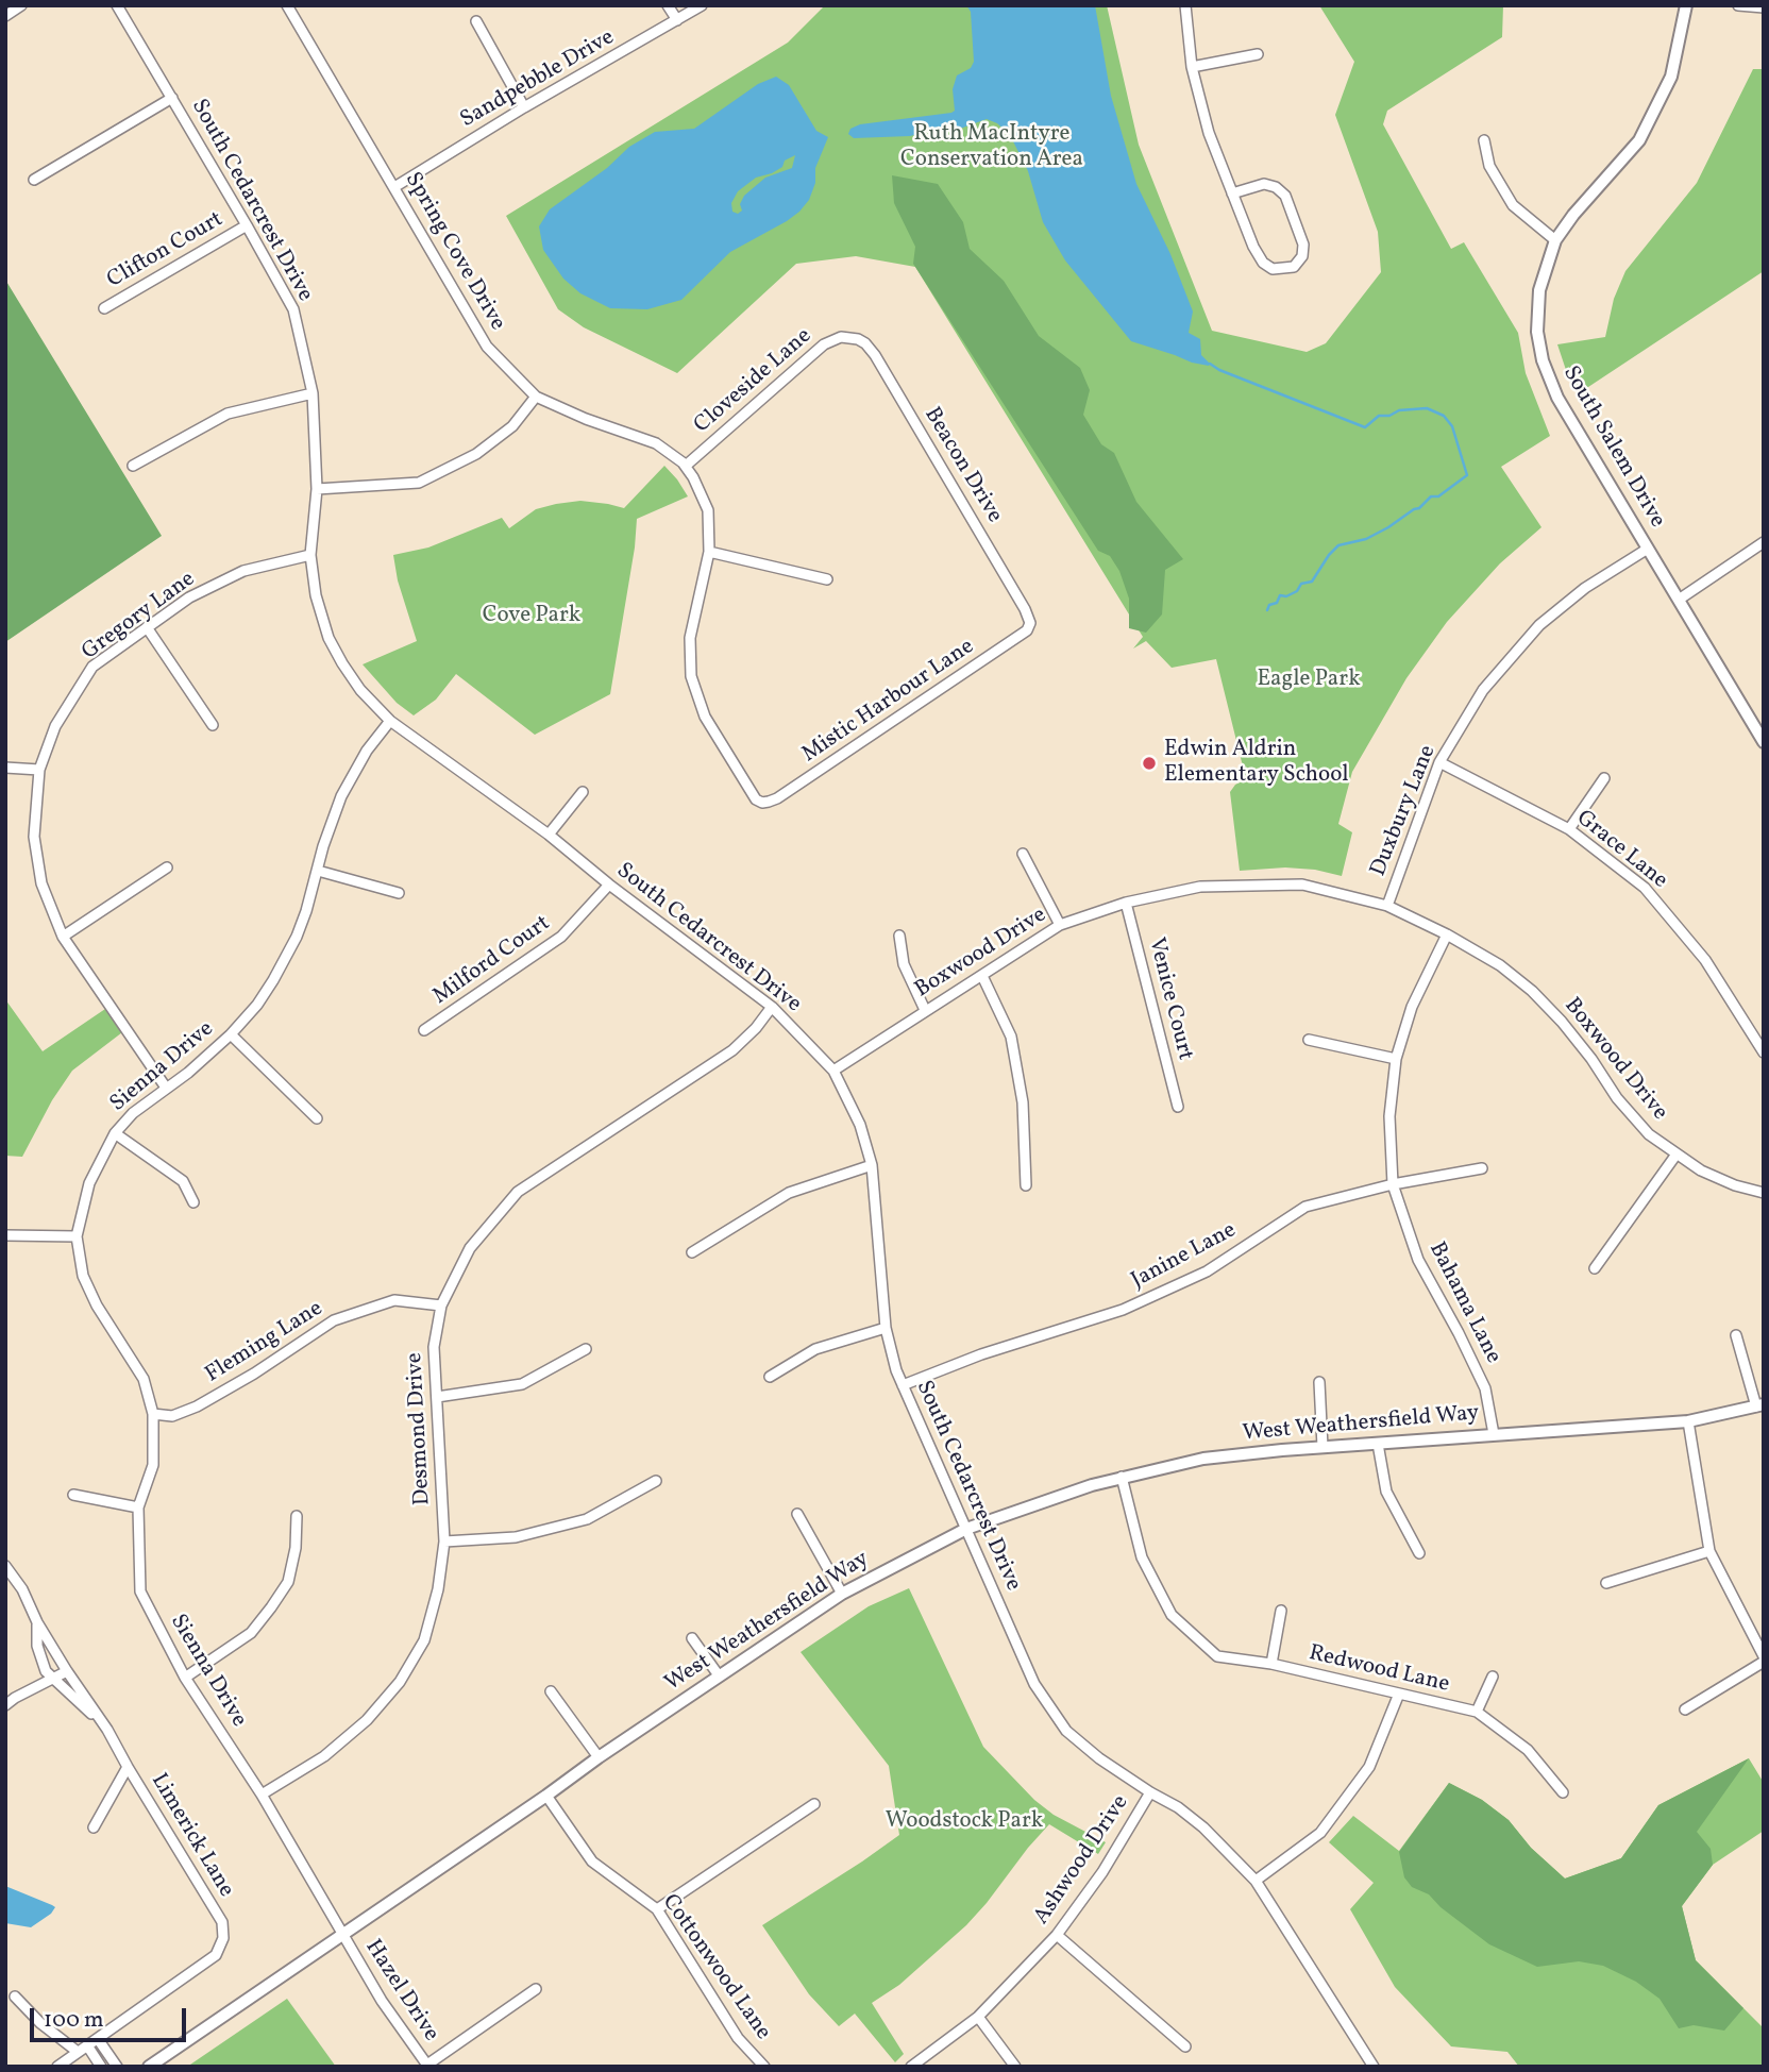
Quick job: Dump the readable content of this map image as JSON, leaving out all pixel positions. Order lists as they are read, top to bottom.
{
  "streets": {
    "street": [
      "Sandpebble Drive",
      "South Cedarcrest Drive",
      "Clifton Court",
      "Spring Cove Drive",
      "Cloveside Lane",
      "South Salem Drive",
      "Beacon Drive",
      "Gregory Lane",
      "Mistic Harbour Lane",
      "Duxbury Lane",
      "Grace Lane",
      "Boxwood Drive",
      "Milford Court",
      "Venice Court",
      "Sienna Drive",
      "Janine Lane",
      "Bahama Lane",
      "Fleming Lane",
      "West Weathersfield Way",
      "Desmond Drive",
      "Redwood Lane",
      "Limerick Lane",
      "Ashwood Drive",
      "Cottonwood Lane",
      "Hazel Drive"
    ]
  },
  "crossings": [
    ["Sandpebble Drive", "Spring Cove Drive"],
    ["South Cedarcrest Drive", "Clifton Court"],
    ["South Cedarcrest Drive", "Gregory Lane"],
    ["South Cedarcrest Drive", "Boxwood Drive"],
    ["South Cedarcrest Drive", "Milford Court"],
    ["South Cedarcrest Drive", "Sienna Drive"],
    ["South Cedarcrest Drive", "Janine Lane"],
    ["South Cedarcrest Drive", "West Weathersfield Way"],
    ["South Cedarcrest Drive", "Desmond Drive"],
    ["South Cedarcrest Drive", "Ashwood Drive"],
    ["Spring Cove Drive", "Cloveside Lane"],
    ["Spring Cove Drive", "Mistic Harbour Lane"],
    ["Cloveside Lane", "Beacon Drive"],
    ["South Salem Drive", "Duxbury Lane"],
    ["Beacon Drive", "Mistic Harbour Lane"],
    ["Gregory Lane", "Sienna Drive"],
    ["Duxbury Lane", "Grace Lane"],
    ["Duxbury Lane", "Boxwood Drive"],
    ["Boxwood Drive", "Venice Court"],
    ["Boxwood Drive", "Bahama Lane"],
    ["Sienna Drive", "Fleming Lane"],
    ["Sienna Drive", "West Weathersfield Way"],
    ["Sienna Drive", "Desmond Drive"],
    ["Sienna Drive", "Hazel Drive"],
    ["Janine Lane", "Bahama Lane"],
    ["Bahama Lane", "West Weathersfield Way"],
    ["Fleming Lane", "Desmond Drive"],
    ["West Weathersfield Way", "Redwood Lane"],
    ["West Weathersfield Way", "Cottonwood Lane"],
    ["West Weathersfield Way", "Hazel Drive"]
  ],
  "parks": [
    "Ruth MacIntyre Conservation Area",
    "Cove Park",
    "Eagle Park",
    "Woodstock Park"
  ],
  "places": ["Edwin Aldrin Elementary School"],
  "scale_bar": "100 m"
}
